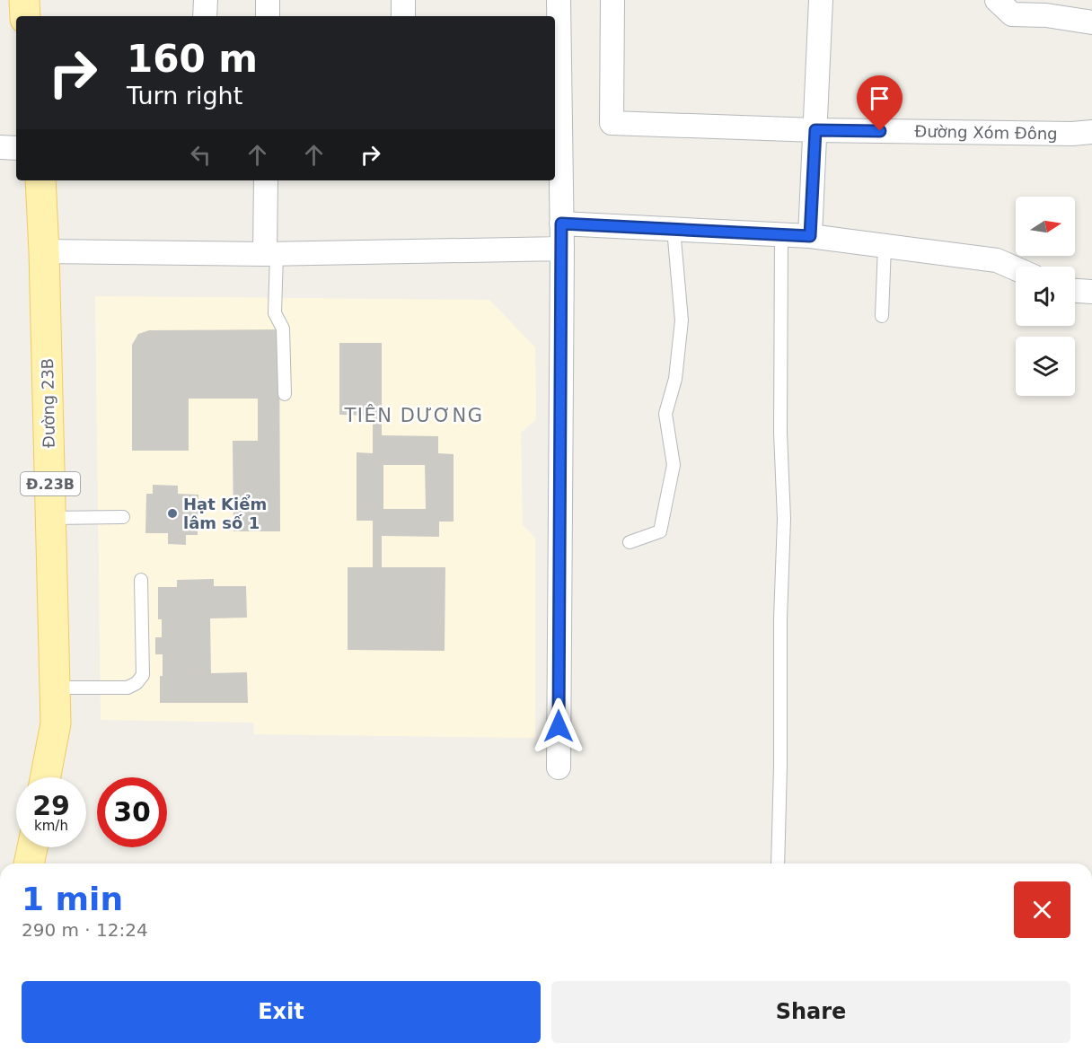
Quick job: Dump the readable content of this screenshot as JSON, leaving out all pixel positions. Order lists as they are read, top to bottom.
{
  "streets": {
    "main road": ["Đường 23B", "Đ.23B"],
    "street": ["Đường Xóm Đông"]
  },
  "districts": ["TIÊN DƯƠNG"],
  "places": ["Hạt Kiểm lâm số 1"],
  "north": "right",
  "page": {
    "turn": ["160 m", "Turn right"],
    "speed": "29 km/h",
    "limit": "30",
    "heading": ["1 min", "290 m · 12:24"],
    "buttons": ["Exit", "Share"]
  }
}
